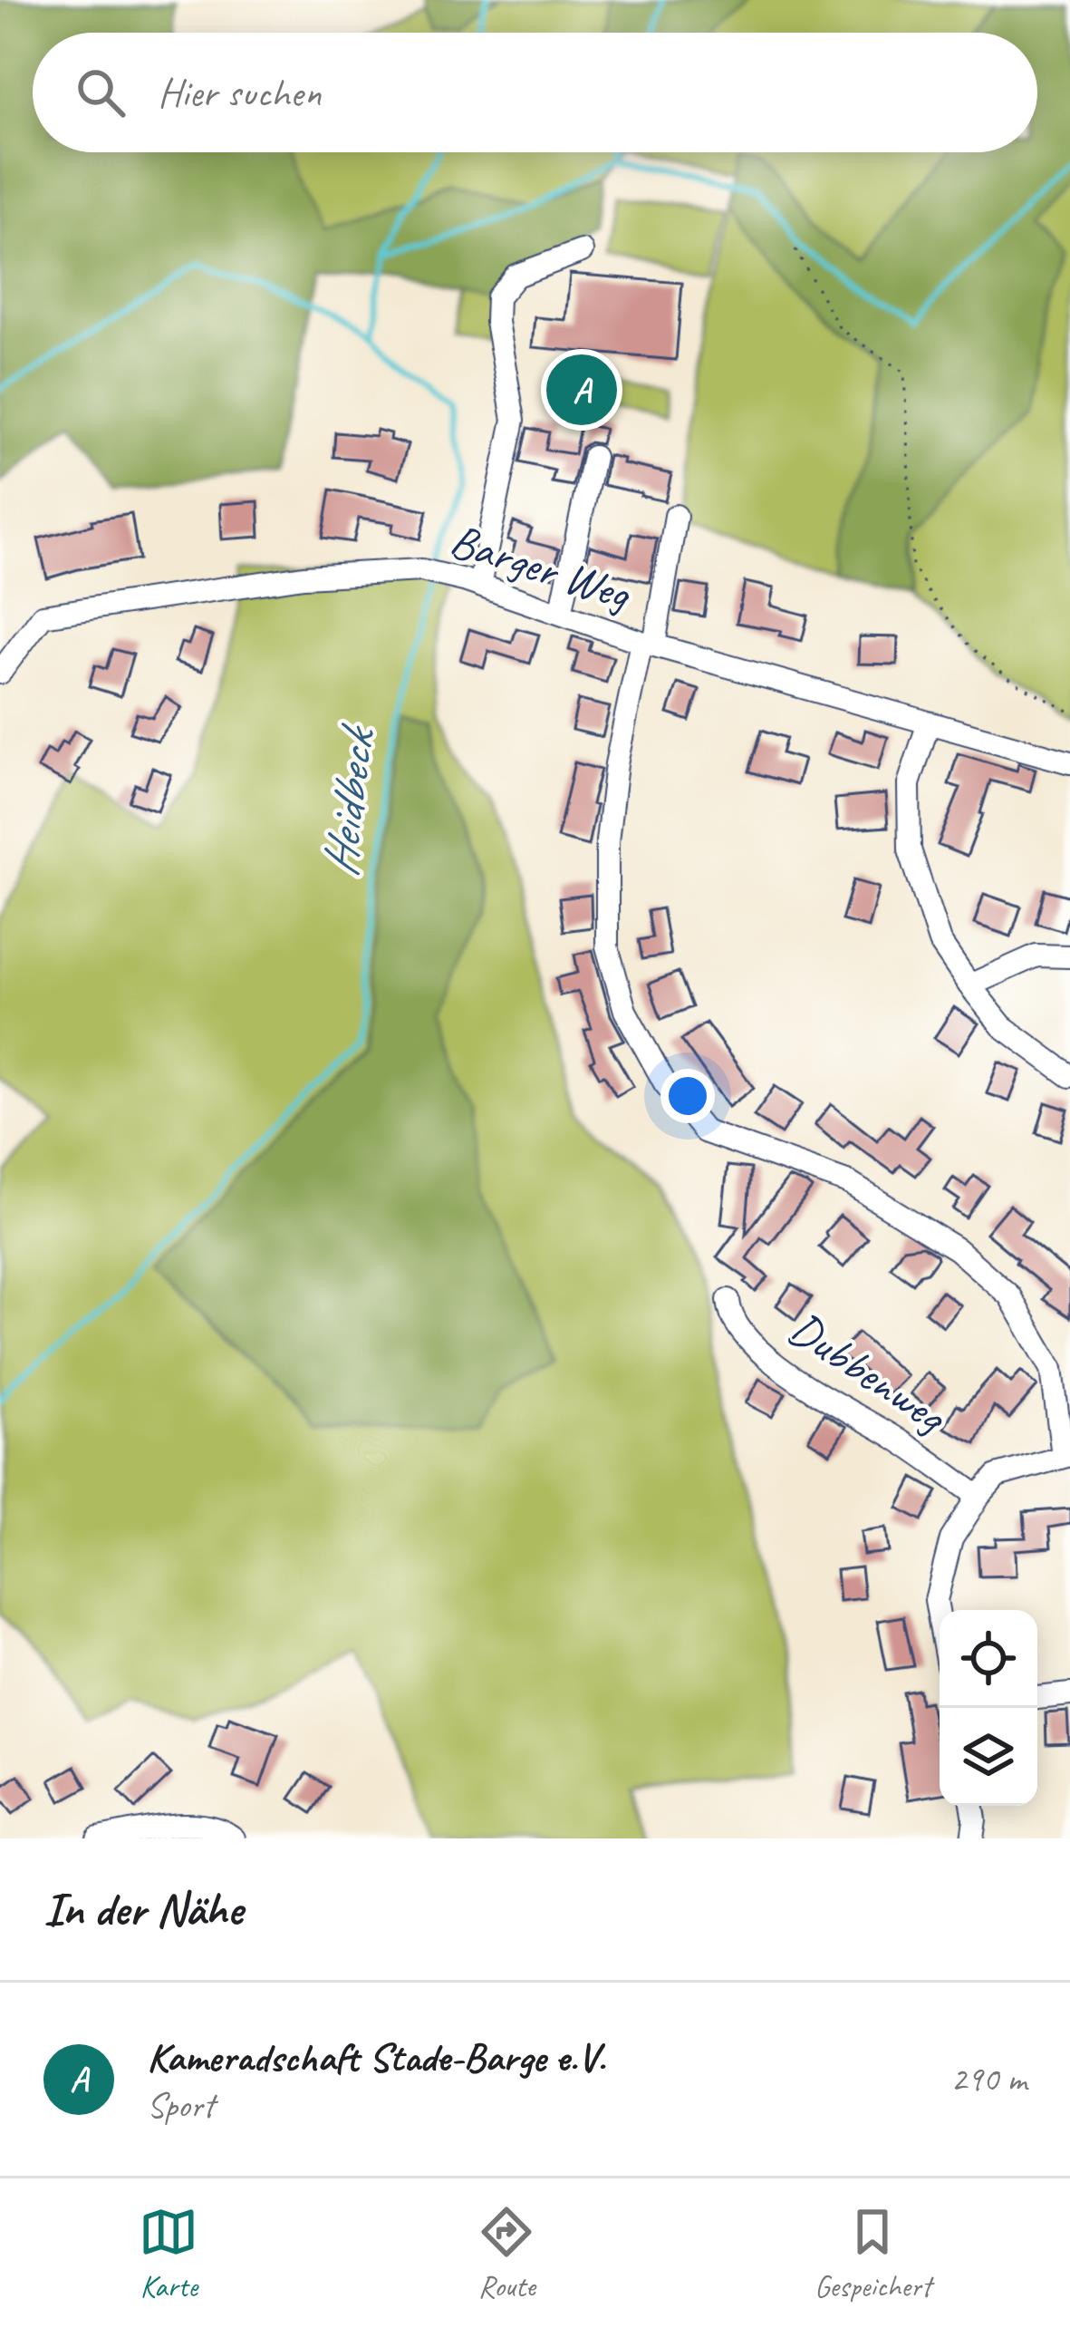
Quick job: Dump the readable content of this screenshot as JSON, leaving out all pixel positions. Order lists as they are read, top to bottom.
{
  "streets": {
    "street": ["Barger Weg", "Dubbenweg"]
  },
  "water": ["Heidbeck"],
  "page": {
    "search": "Hier suchen",
    "pins": "A",
    "heading": "In der Nähe",
    "list": [
      {
        "mark": "A",
        "name": "Kameradschaft Stade-Barge e.V.",
        "note": "Sport",
        "value": "290 m"
      }
    ],
    "nav": ["Karte", "Route", "Gespeichert"]
  }
}
